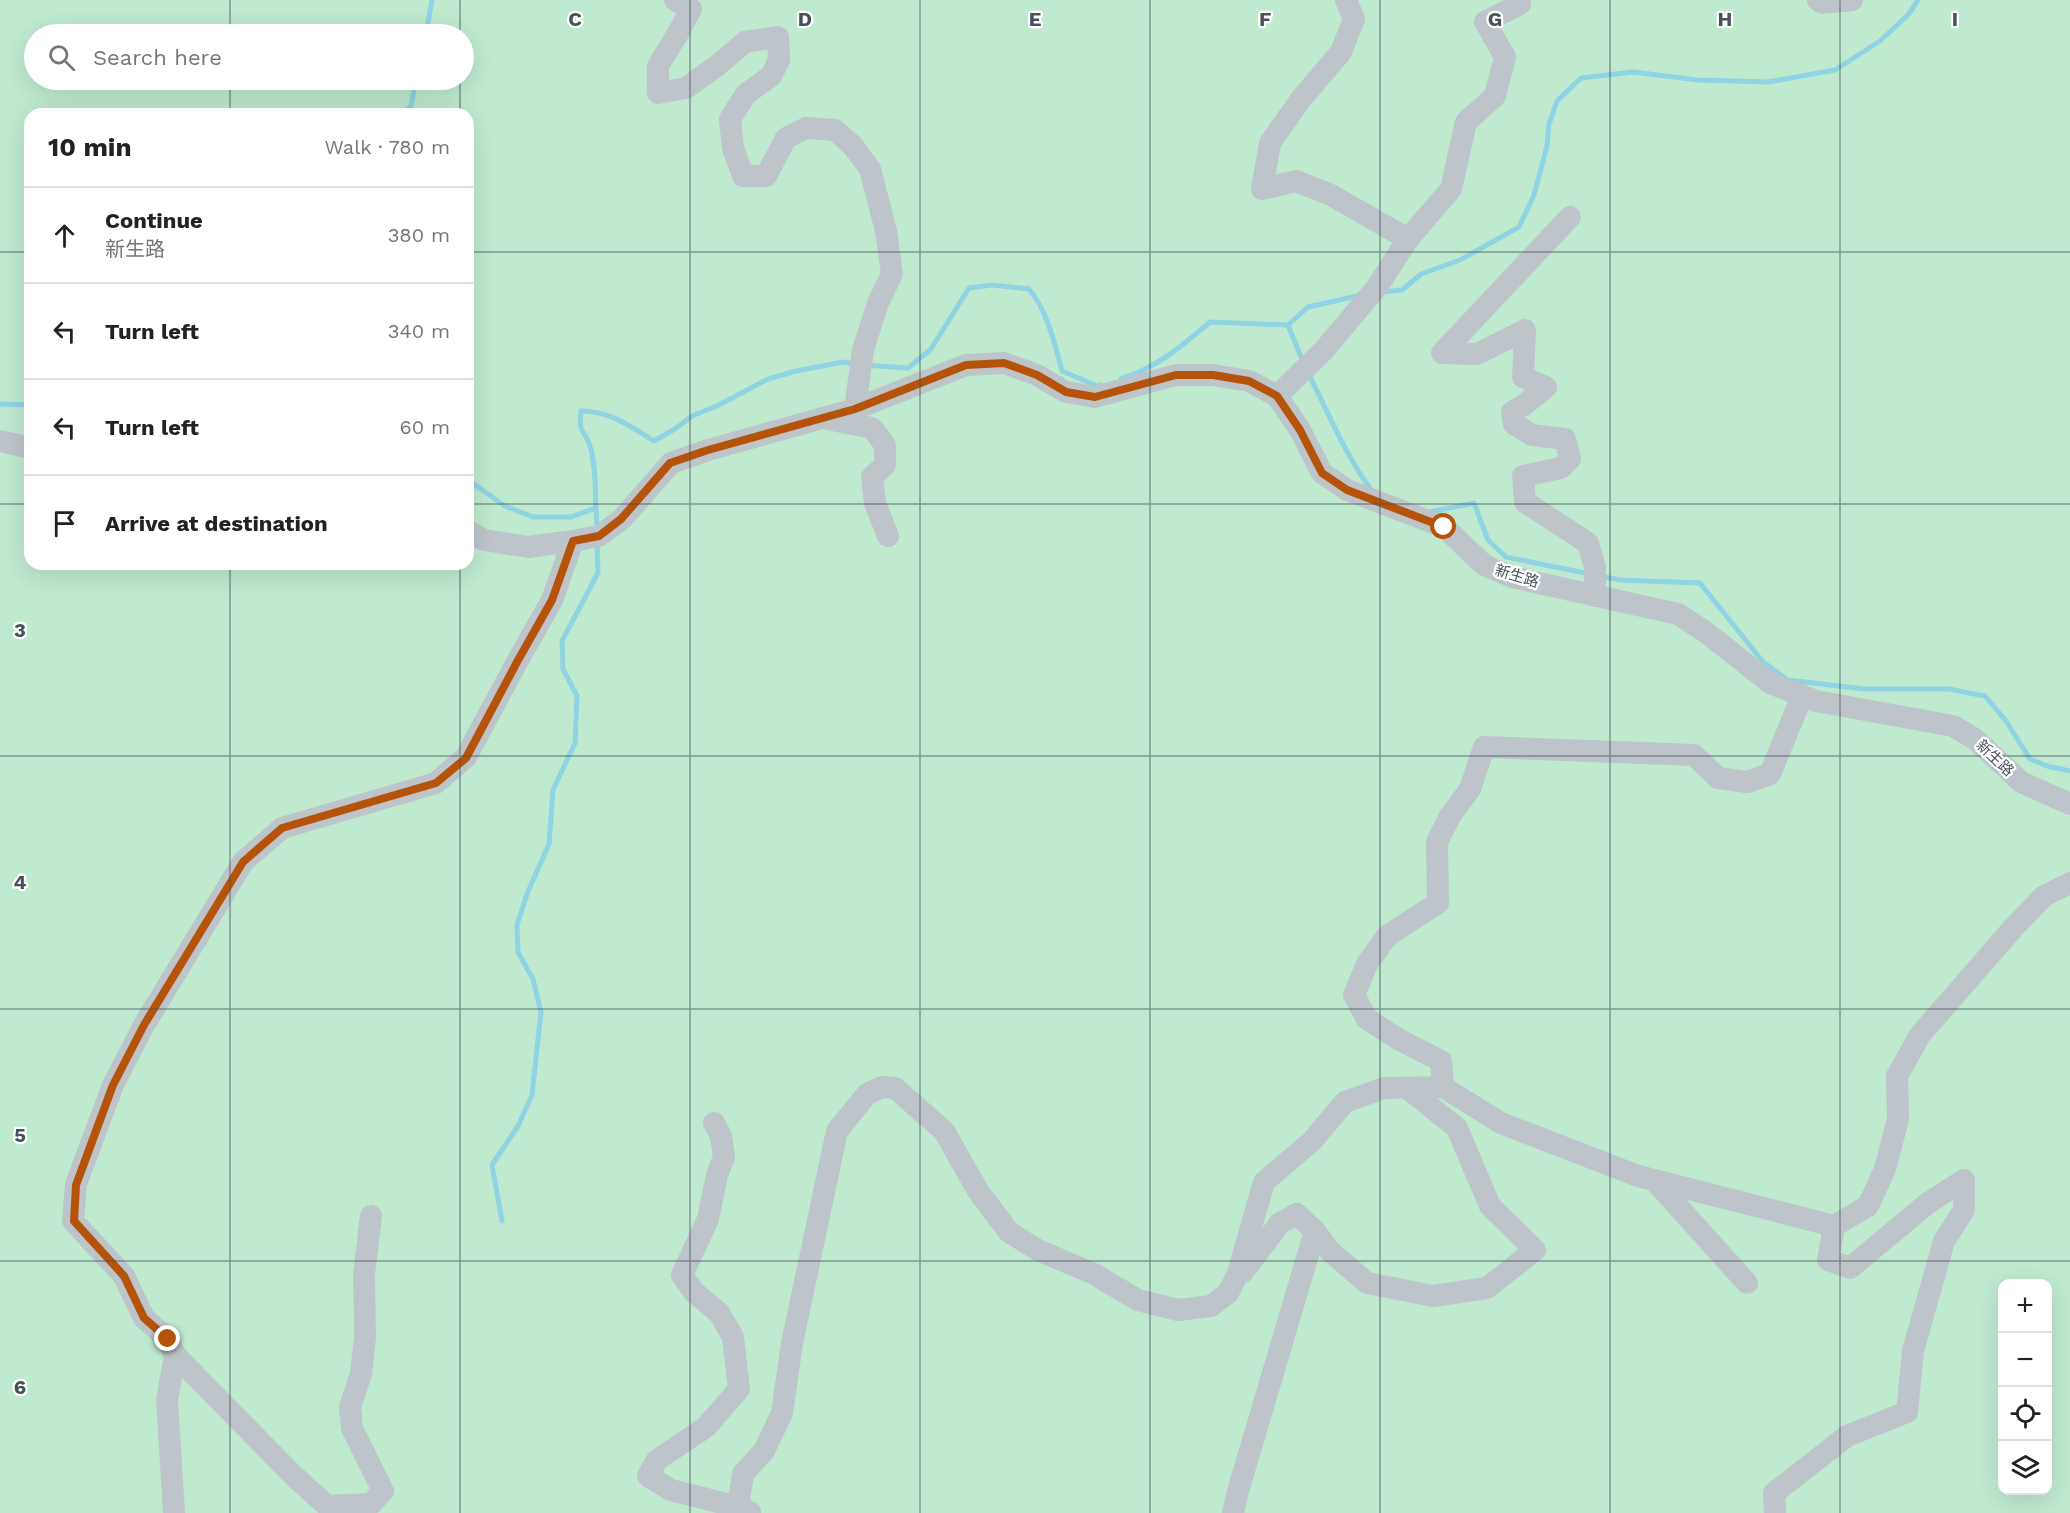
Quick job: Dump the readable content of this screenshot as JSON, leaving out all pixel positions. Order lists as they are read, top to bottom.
{
  "streets": {
    "street": ["新生路"]
  },
  "page": {
    "search": "Search here",
    "heading": ["10 min", "Walk · 780 m"],
    "list": [
      ["Continue", "新生路", "380 m"],
      ["Turn left", "340 m"],
      ["Turn left", "60 m"],
      "Arrive at destination"
    ],
    "map_buttons": ["+", "−"]
  },
  "grid": {
    "columns": [
      "C",
      "D",
      "E",
      "F",
      "G",
      "H",
      "I"
    ],
    "rows": [
      "3",
      "4",
      "5",
      "6"
    ]
  }
}
